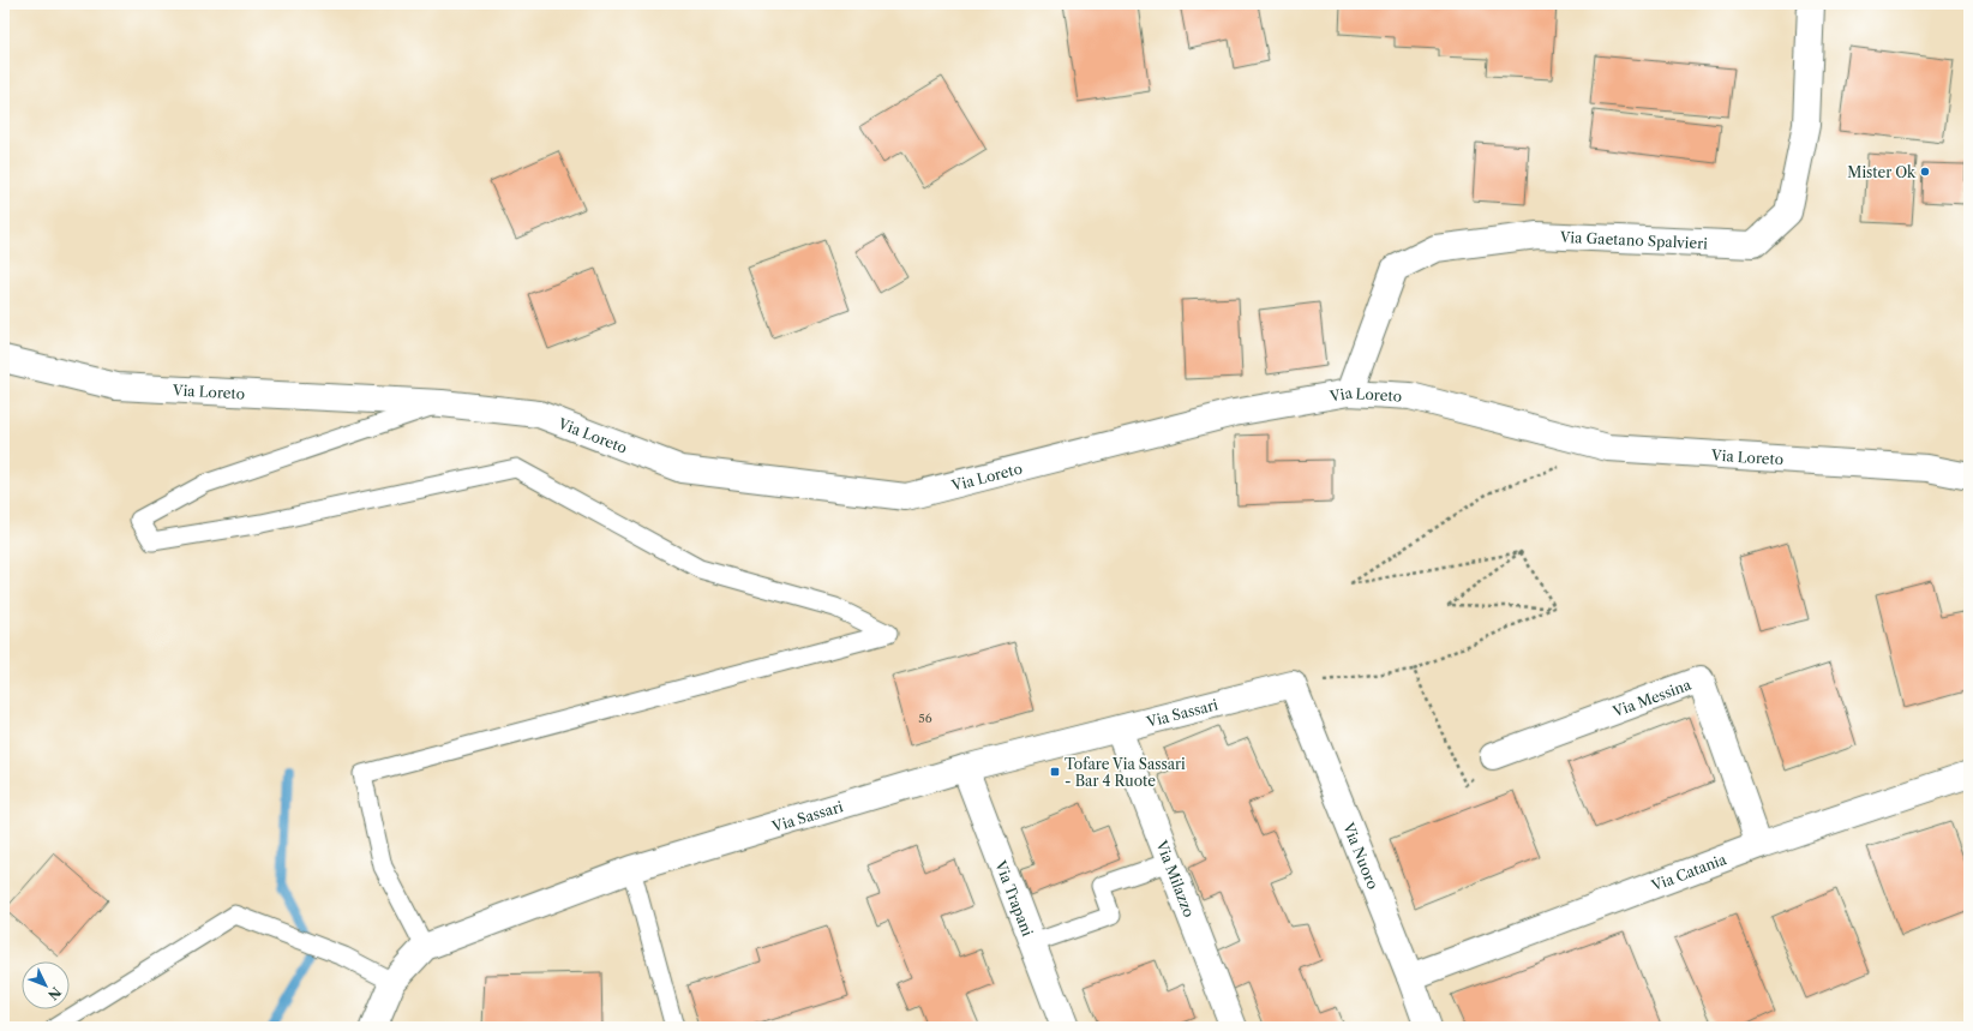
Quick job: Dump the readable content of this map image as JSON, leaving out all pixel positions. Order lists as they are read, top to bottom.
{
  "streets": {
    "street": [
      "Via Gaetano Spalvieri",
      "Via Loreto",
      "Via Messina",
      "Via Sassari",
      "Via Nuoro",
      "Via Catania",
      "Via Milazzo",
      "Via Trapani"
    ]
  },
  "crossings": [
    ["Via Gaetano Spalvieri", "Via Loreto"],
    ["Via Messina", "Via Catania"],
    ["Via Sassari", "Via Nuoro"],
    ["Via Sassari", "Via Milazzo"],
    ["Via Sassari", "Via Trapani"],
    ["Via Nuoro", "Via Catania"]
  ],
  "places": {
    "other": ["Mister Ok"],
    "transit": ["Tofare Via Sassari - Bar 4 Ruote"]
  },
  "house_numbers": ["56"],
  "north": "bottom right"
}
